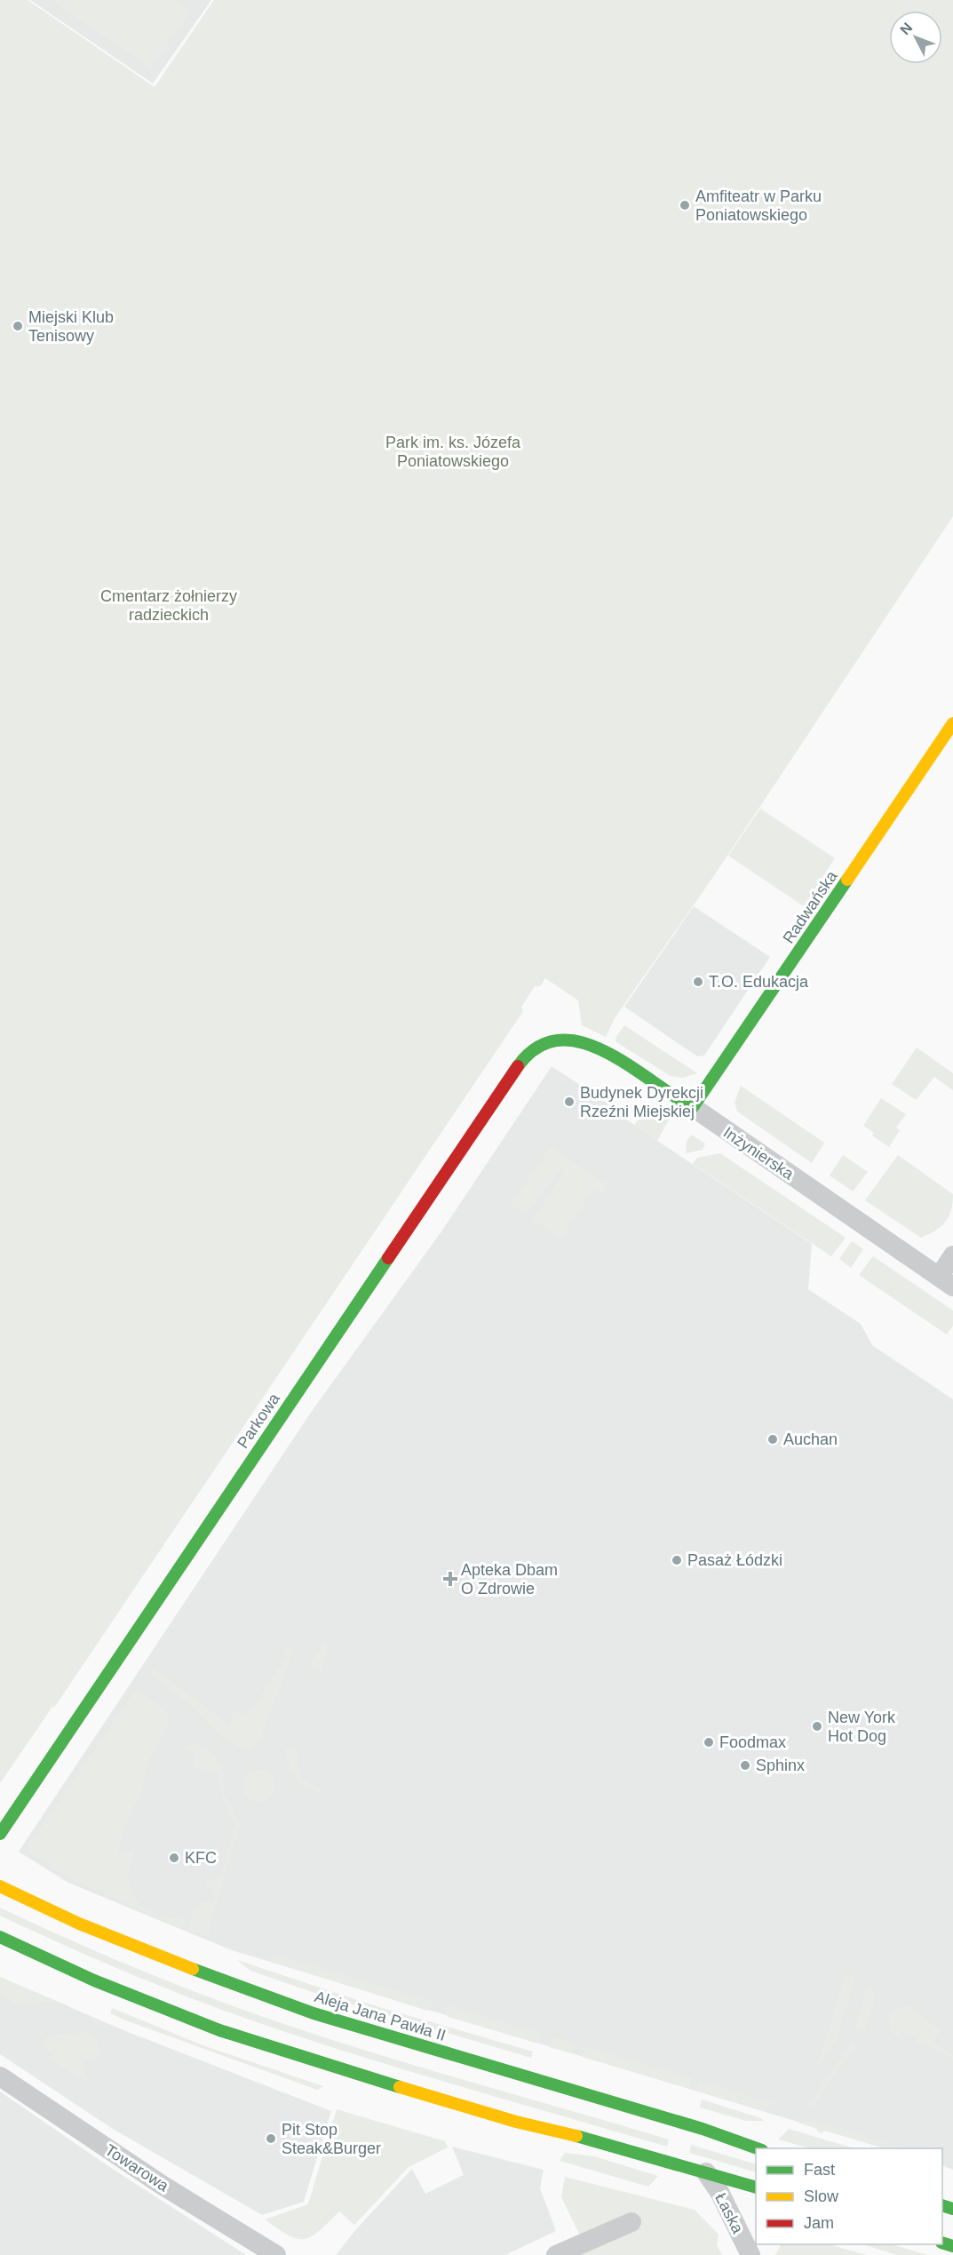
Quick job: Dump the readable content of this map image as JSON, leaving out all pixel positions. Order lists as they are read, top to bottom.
{
  "streets": {
    "main road": [
      "Radwańska",
      "Inżynierska",
      "Parkowa",
      "Aleja Jana Pawła II"
    ],
    "street": ["Towarowa", "Łaska"]
  },
  "crossings": [
    ["Radwańska", "Inżynierska"],
    ["Inżynierska", "Parkowa"]
  ],
  "parks": ["Park im. ks. Józefa Poniatowskiego", "Cmentarz żołnierzy radzieckich"],
  "places": {
    "other": [
      "Amfiteatr w Parku Poniatowskiego",
      "Miejski Klub Tenisowy",
      "T.O. Edukacja",
      "Budynek Dyrekcji Rzeźni Miejskiej",
      "Auchan",
      "Pasaż Łódzki",
      "New York Hot Dog",
      "Foodmax",
      "Sphinx",
      "KFC",
      "Pit Stop Steak&Burger"
    ],
    "health": ["Apteka Dbam O Zdrowie"]
  },
  "legend": ["Fast", "Slow", "Jam"],
  "north": "top left"
}
